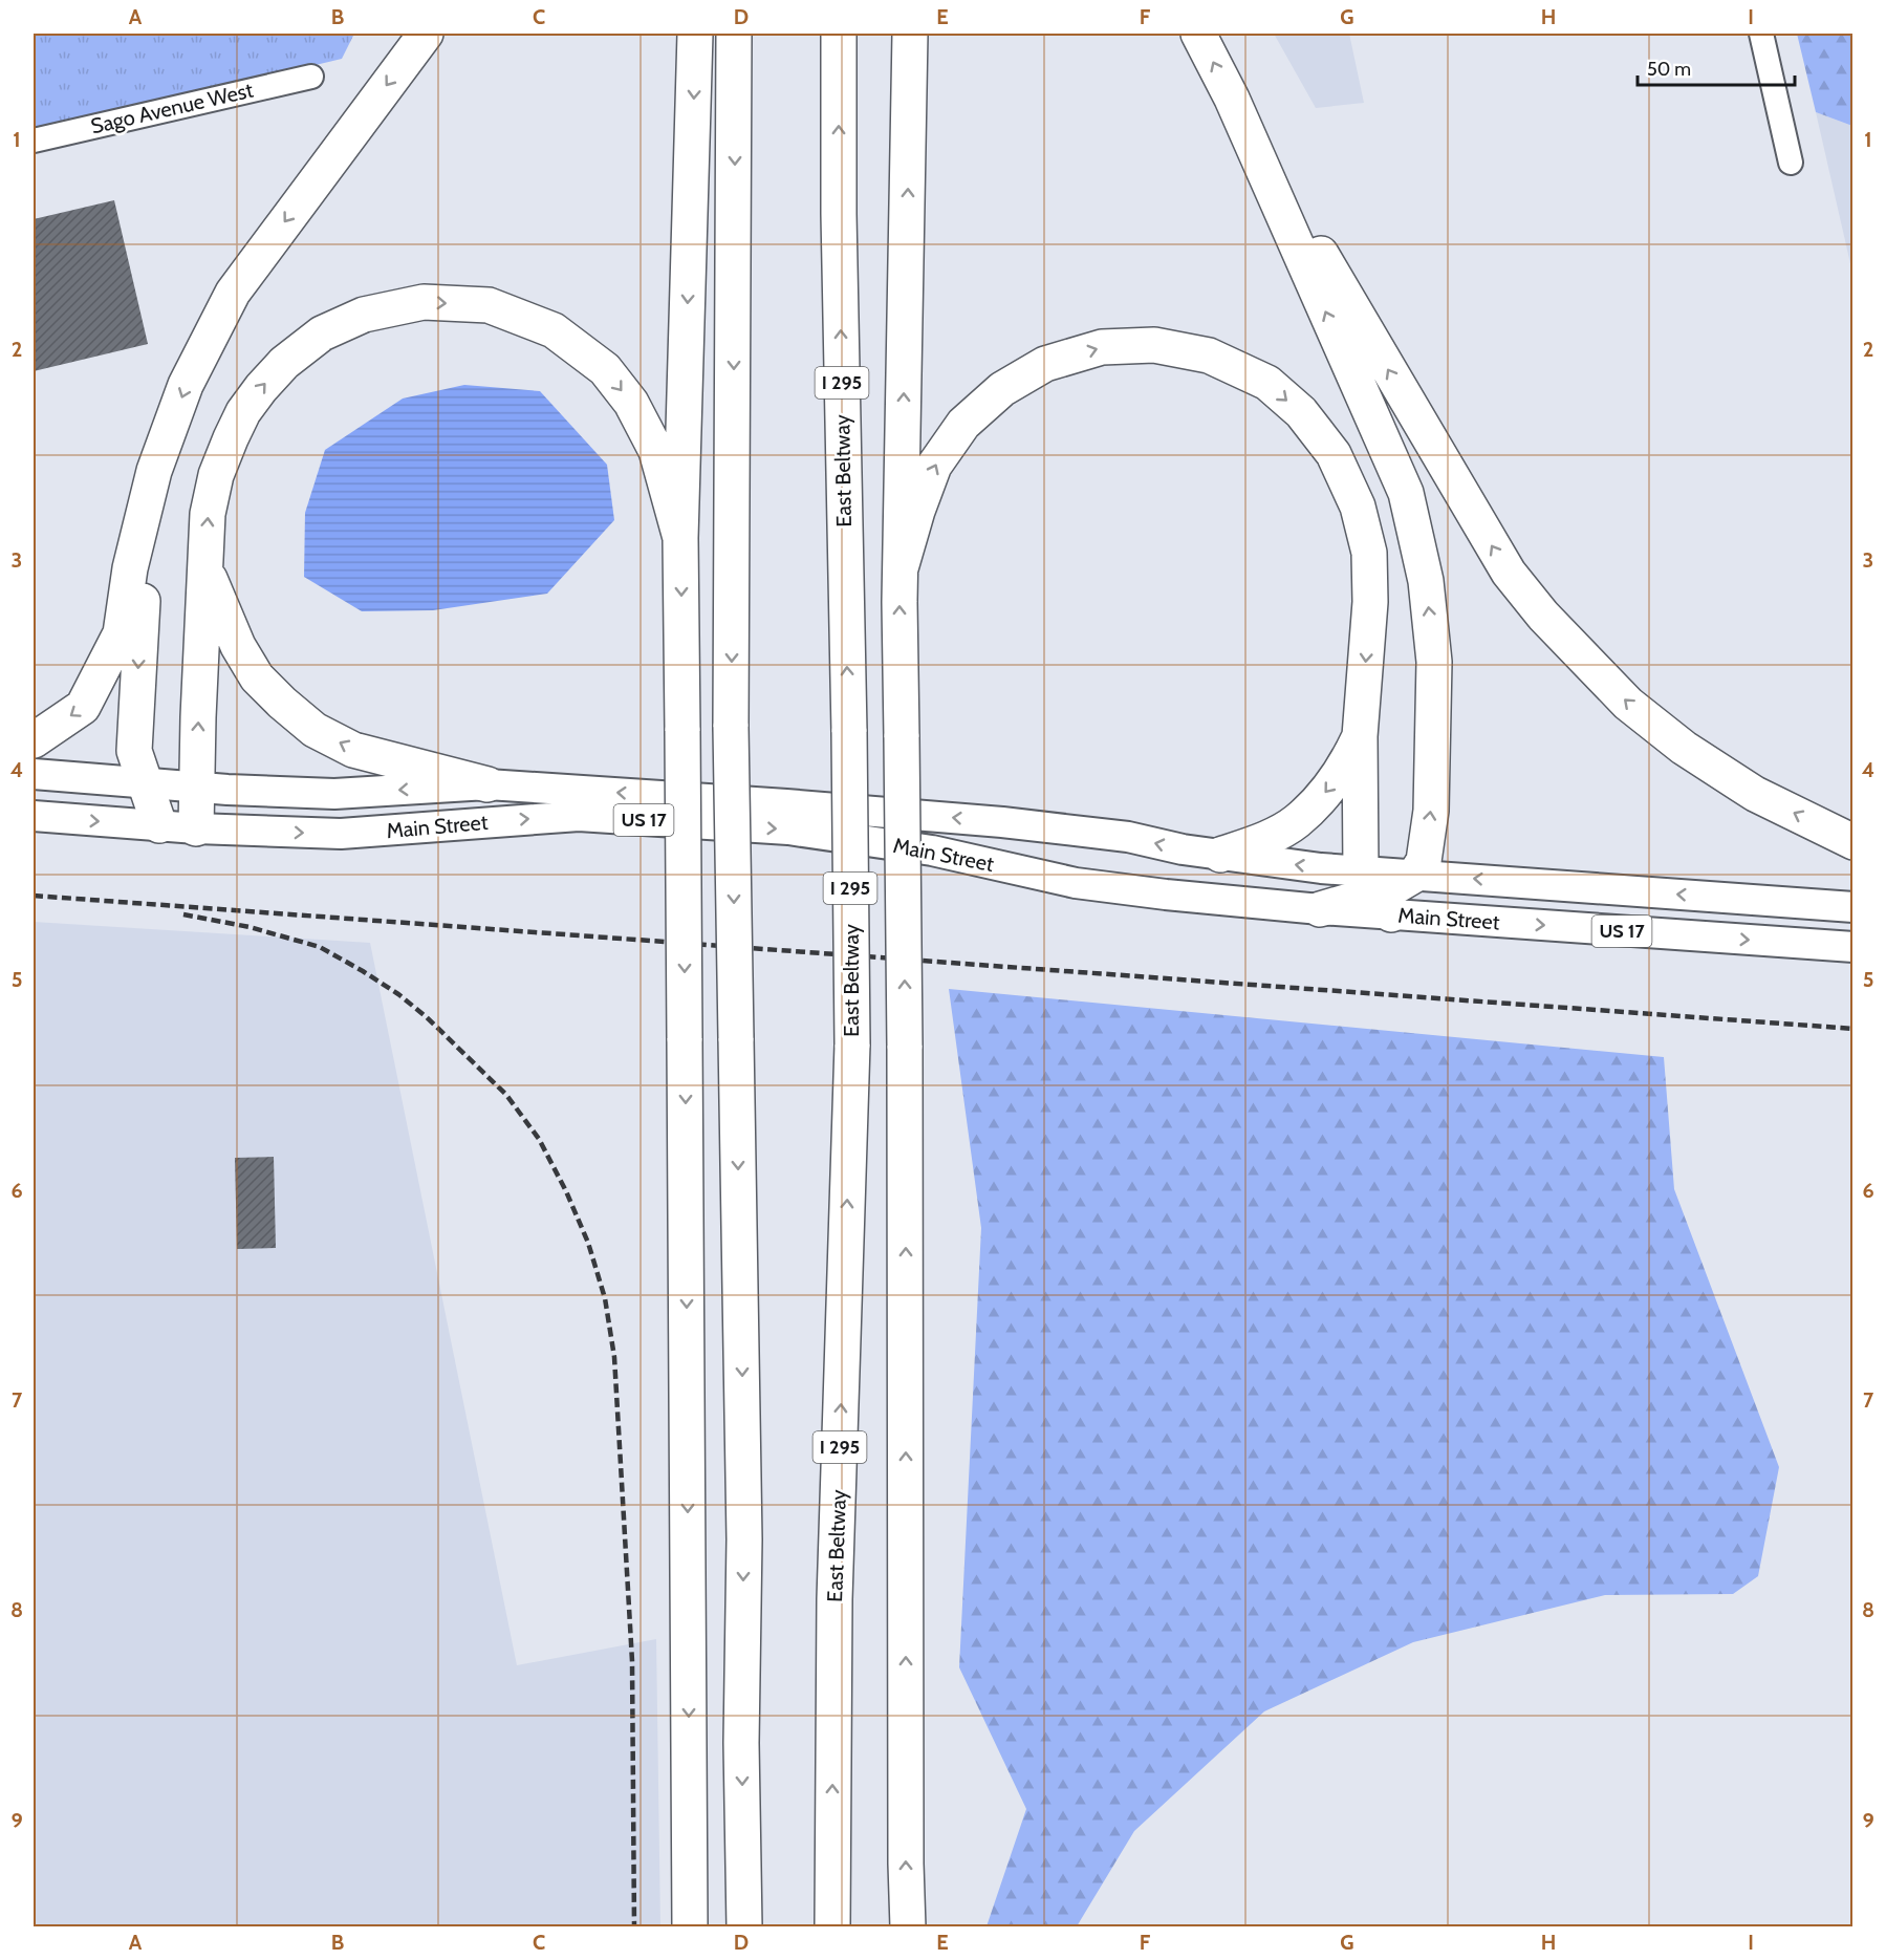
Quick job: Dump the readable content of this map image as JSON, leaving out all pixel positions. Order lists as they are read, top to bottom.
{
  "streets": {
    "highway": ["I 295", "East Beltway"],
    "main road": ["US 17", "Main Street"],
    "street": ["Sago Avenue West"]
  },
  "scale_bar": "50 m",
  "grid": {
    "columns": [
      "A",
      "B",
      "C",
      "D",
      "E",
      "F",
      "G",
      "H",
      "I"
    ],
    "rows": [
      "1",
      "2",
      "3",
      "4",
      "5",
      "6",
      "7",
      "8",
      "9"
    ]
  }
}
